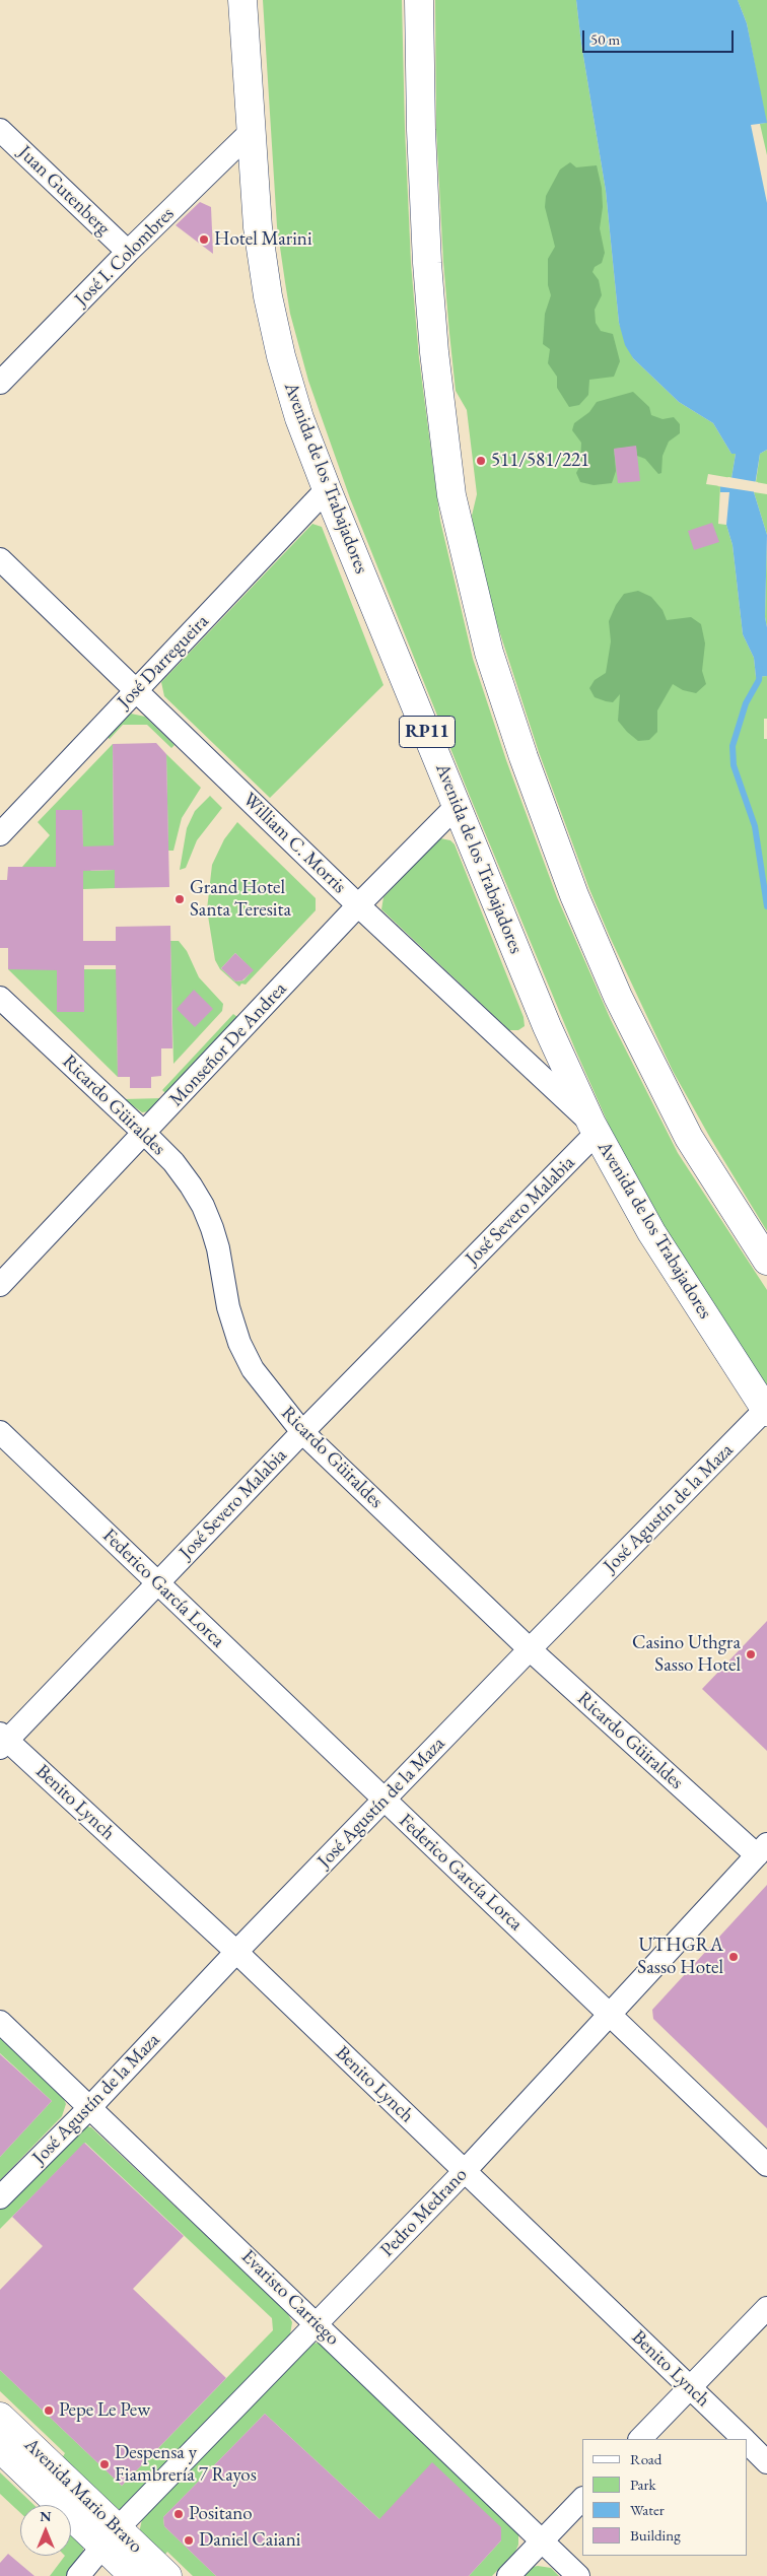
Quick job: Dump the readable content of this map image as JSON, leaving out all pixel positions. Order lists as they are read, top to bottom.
{
  "streets": {
    "main road": ["Avenida de los Trabajadores", "RP11", "Avenida Mario Bravo"],
    "street": [
      "Juan Gutenberg",
      "José I. Colombres",
      "José Darregueira",
      "William C. Morris",
      "Monseñor De Andrea",
      "Ricardo Güiraldes",
      "José Severo Malabia",
      "José Agustín de la Maza",
      "Federico García Lorca",
      "Benito Lynch",
      "Pedro Medrano",
      "Evaristo Carriego"
    ]
  },
  "crossings": [
    ["Juan Gutenberg", "José I. Colombres"],
    ["José I. Colombres", "Avenida de los Trabajadores"],
    ["Avenida de los Trabajadores", "José Darregueira"],
    ["Avenida de los Trabajadores", "William C. Morris"],
    ["Avenida de los Trabajadores", "Monseñor De Andrea"],
    ["Avenida de los Trabajadores", "José Severo Malabia"],
    ["Avenida de los Trabajadores", "José Agustín de la Maza"],
    ["José Darregueira", "William C. Morris"],
    ["William C. Morris", "Monseñor De Andrea"],
    ["William C. Morris", "José Severo Malabia"],
    ["Monseñor De Andrea", "Ricardo Güiraldes"],
    ["Ricardo Güiraldes", "José Severo Malabia"],
    ["Ricardo Güiraldes", "José Agustín de la Maza"],
    ["Ricardo Güiraldes", "Pedro Medrano"],
    ["José Severo Malabia", "Federico García Lorca"],
    ["José Severo Malabia", "Benito Lynch"],
    ["José Agustín de la Maza", "Federico García Lorca"],
    ["José Agustín de la Maza", "Benito Lynch"],
    ["José Agustín de la Maza", "Evaristo Carriego"],
    ["Federico García Lorca", "Pedro Medrano"],
    ["Benito Lynch", "Pedro Medrano"],
    ["Pedro Medrano", "Evaristo Carriego"],
    ["Pedro Medrano", "Avenida Mario Bravo"]
  ],
  "places": [
    "Hotel Marini",
    "511/581/221",
    "Grand Hotel Santa Teresita",
    "Casino Uthgra Sasso Hotel",
    "UTHGRA Sasso Hotel",
    "Pepe Le Pew",
    "Despensa y Fiambrería 7 Rayos",
    "Positano",
    "Daniel Caiani"
  ],
  "legend": [
    "Road",
    "Park",
    "Water",
    "Building"
  ],
  "scale_bar": "50 m",
  "north": "top"
}
